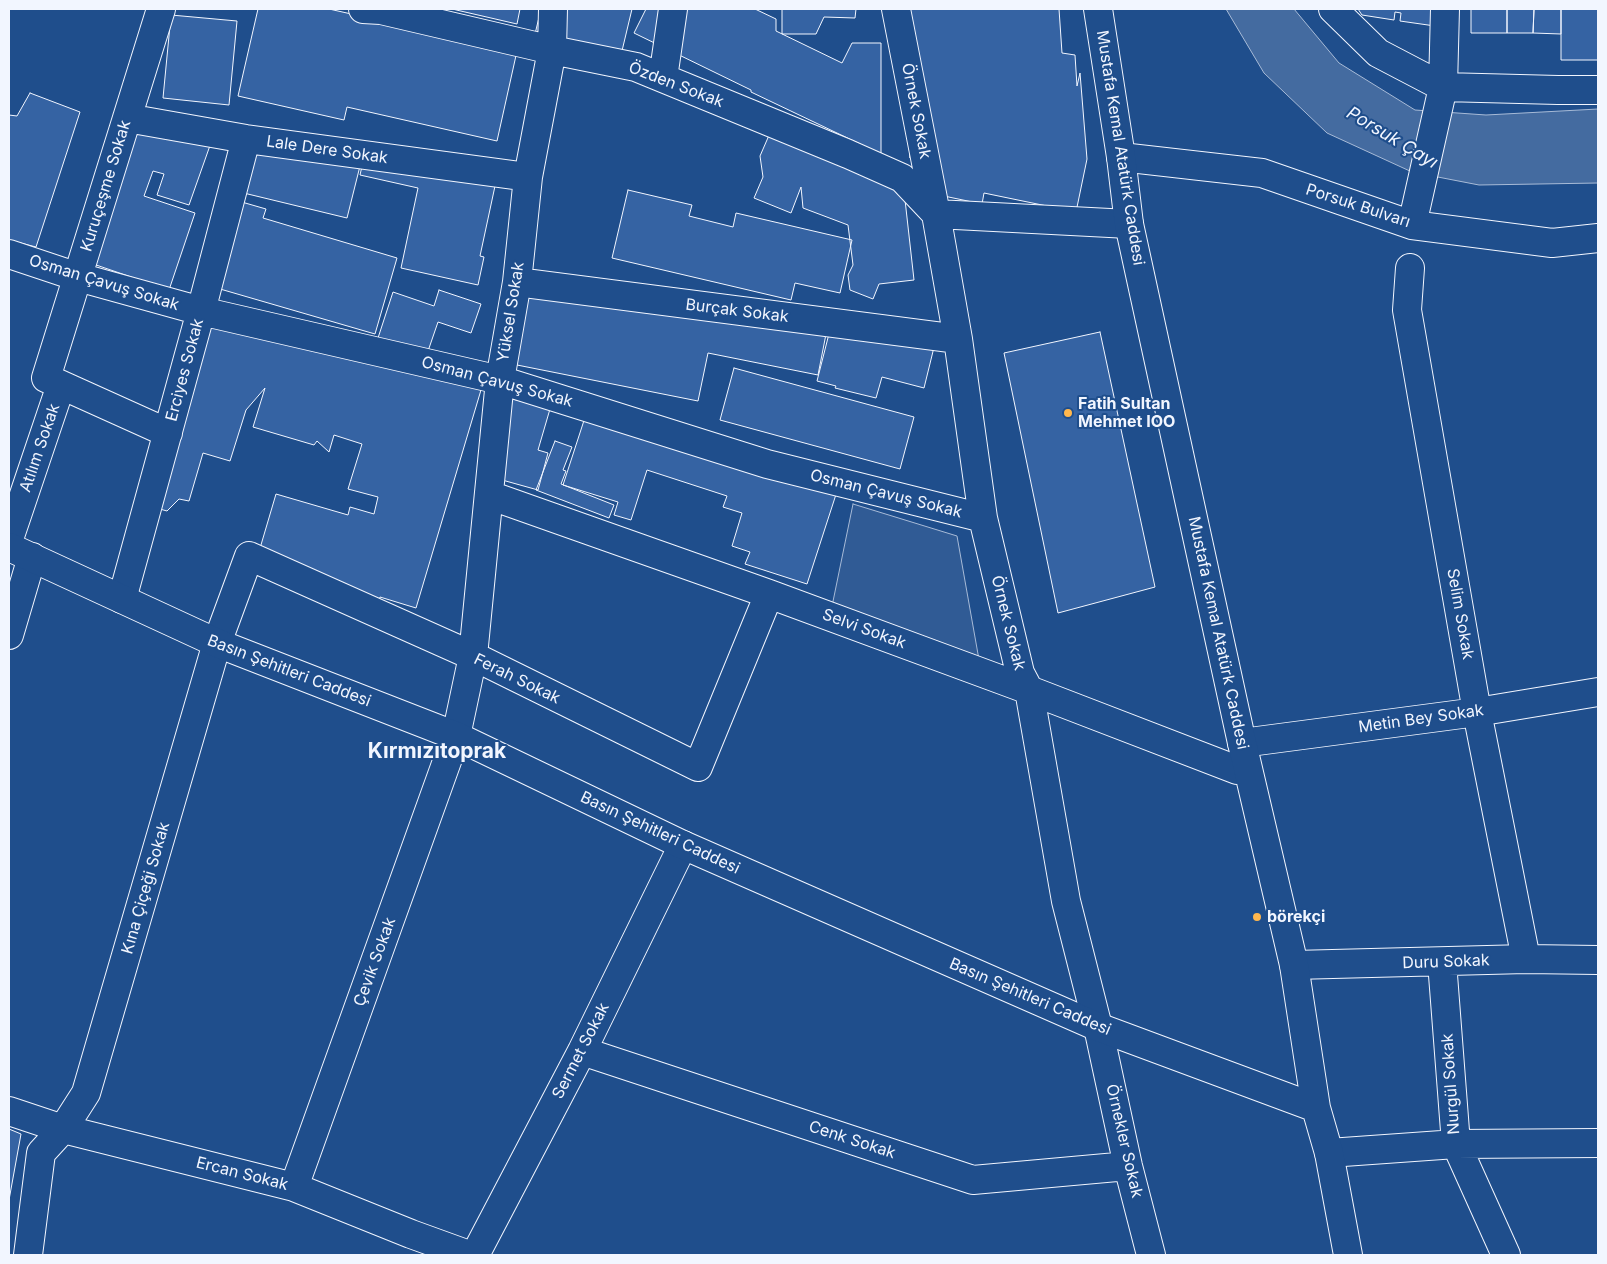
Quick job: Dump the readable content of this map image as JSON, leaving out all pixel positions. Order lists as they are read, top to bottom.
{
  "streets": {
    "street": [
      "Özden Sokak",
      "Örnek Sokak",
      "Mustafa Kemal Atatürk Caddesi",
      "Lale Dere Sokak",
      "Kuruçeşme Sokak",
      "Porsuk Bulvarı",
      "Osman Çavuş Sokak",
      "Burçak Sokak",
      "Yüksel Sokak",
      "Erciyes Sokak",
      "Atılım Sokak",
      "Selim Sokak",
      "Selvi Sokak",
      "Basın Şehitleri Caddesi",
      "Ferah Sokak",
      "Metin Bey Sokak",
      "Kına Çiçeği Sokak",
      "Çevik Sokak",
      "Duru Sokak",
      "Sermet Sokak",
      "Nurgül Sokak",
      "Cenk Sokak",
      "Örnekler Sokak",
      "Ercan Sokak"
    ]
  },
  "crossings": [
    ["Özden Sokak", "Örnek Sokak"],
    ["Özden Sokak", "Yüksel Sokak"],
    ["Örnek Sokak", "Osman Çavuş Sokak"],
    ["Örnek Sokak", "Burçak Sokak"],
    ["Örnek Sokak", "Selvi Sokak"],
    ["Örnek Sokak", "Basın Şehitleri Caddesi"],
    ["Örnek Sokak", "Örnekler Sokak"],
    ["Mustafa Kemal Atatürk Caddesi", "Porsuk Bulvarı"],
    ["Mustafa Kemal Atatürk Caddesi", "Basın Şehitleri Caddesi"],
    ["Mustafa Kemal Atatürk Caddesi", "Metin Bey Sokak"],
    ["Mustafa Kemal Atatürk Caddesi", "Duru Sokak"],
    ["Lale Dere Sokak", "Kuruçeşme Sokak"],
    ["Lale Dere Sokak", "Yüksel Sokak"],
    ["Lale Dere Sokak", "Erciyes Sokak"],
    ["Kuruçeşme Sokak", "Osman Çavuş Sokak"],
    ["Kuruçeşme Sokak", "Erciyes Sokak"],
    ["Kuruçeşme Sokak", "Atılım Sokak"],
    ["Osman Çavuş Sokak", "Yüksel Sokak"],
    ["Osman Çavuş Sokak", "Erciyes Sokak"],
    ["Burçak Sokak", "Yüksel Sokak"],
    ["Yüksel Sokak", "Selvi Sokak"],
    ["Yüksel Sokak", "Basın Şehitleri Caddesi"],
    ["Yüksel Sokak", "Ferah Sokak"],
    ["Yüksel Sokak", "Çevik Sokak"],
    ["Erciyes Sokak", "Basın Şehitleri Caddesi"],
    ["Selim Sokak", "Metin Bey Sokak"],
    ["Selim Sokak", "Duru Sokak"],
    ["Selvi Sokak", "Ferah Sokak"],
    ["Basın Şehitleri Caddesi", "Ferah Sokak"],
    ["Basın Şehitleri Caddesi", "Kına Çiçeği Sokak"],
    ["Basın Şehitleri Caddesi", "Çevik Sokak"],
    ["Basın Şehitleri Caddesi", "Sermet Sokak"],
    ["Basın Şehitleri Caddesi", "Örnekler Sokak"],
    ["Ferah Sokak", "Kına Çiçeği Sokak"],
    ["Kına Çiçeği Sokak", "Ercan Sokak"],
    ["Çevik Sokak", "Ercan Sokak"],
    ["Duru Sokak", "Nurgül Sokak"],
    ["Sermet Sokak", "Cenk Sokak"],
    ["Cenk Sokak", "Örnekler Sokak"]
  ],
  "districts": ["Kırmızıtoprak"],
  "water": ["Porsuk Çayı"],
  "places": ["Fatih Sultan Mehmet IOO", "börekçi"]
}
